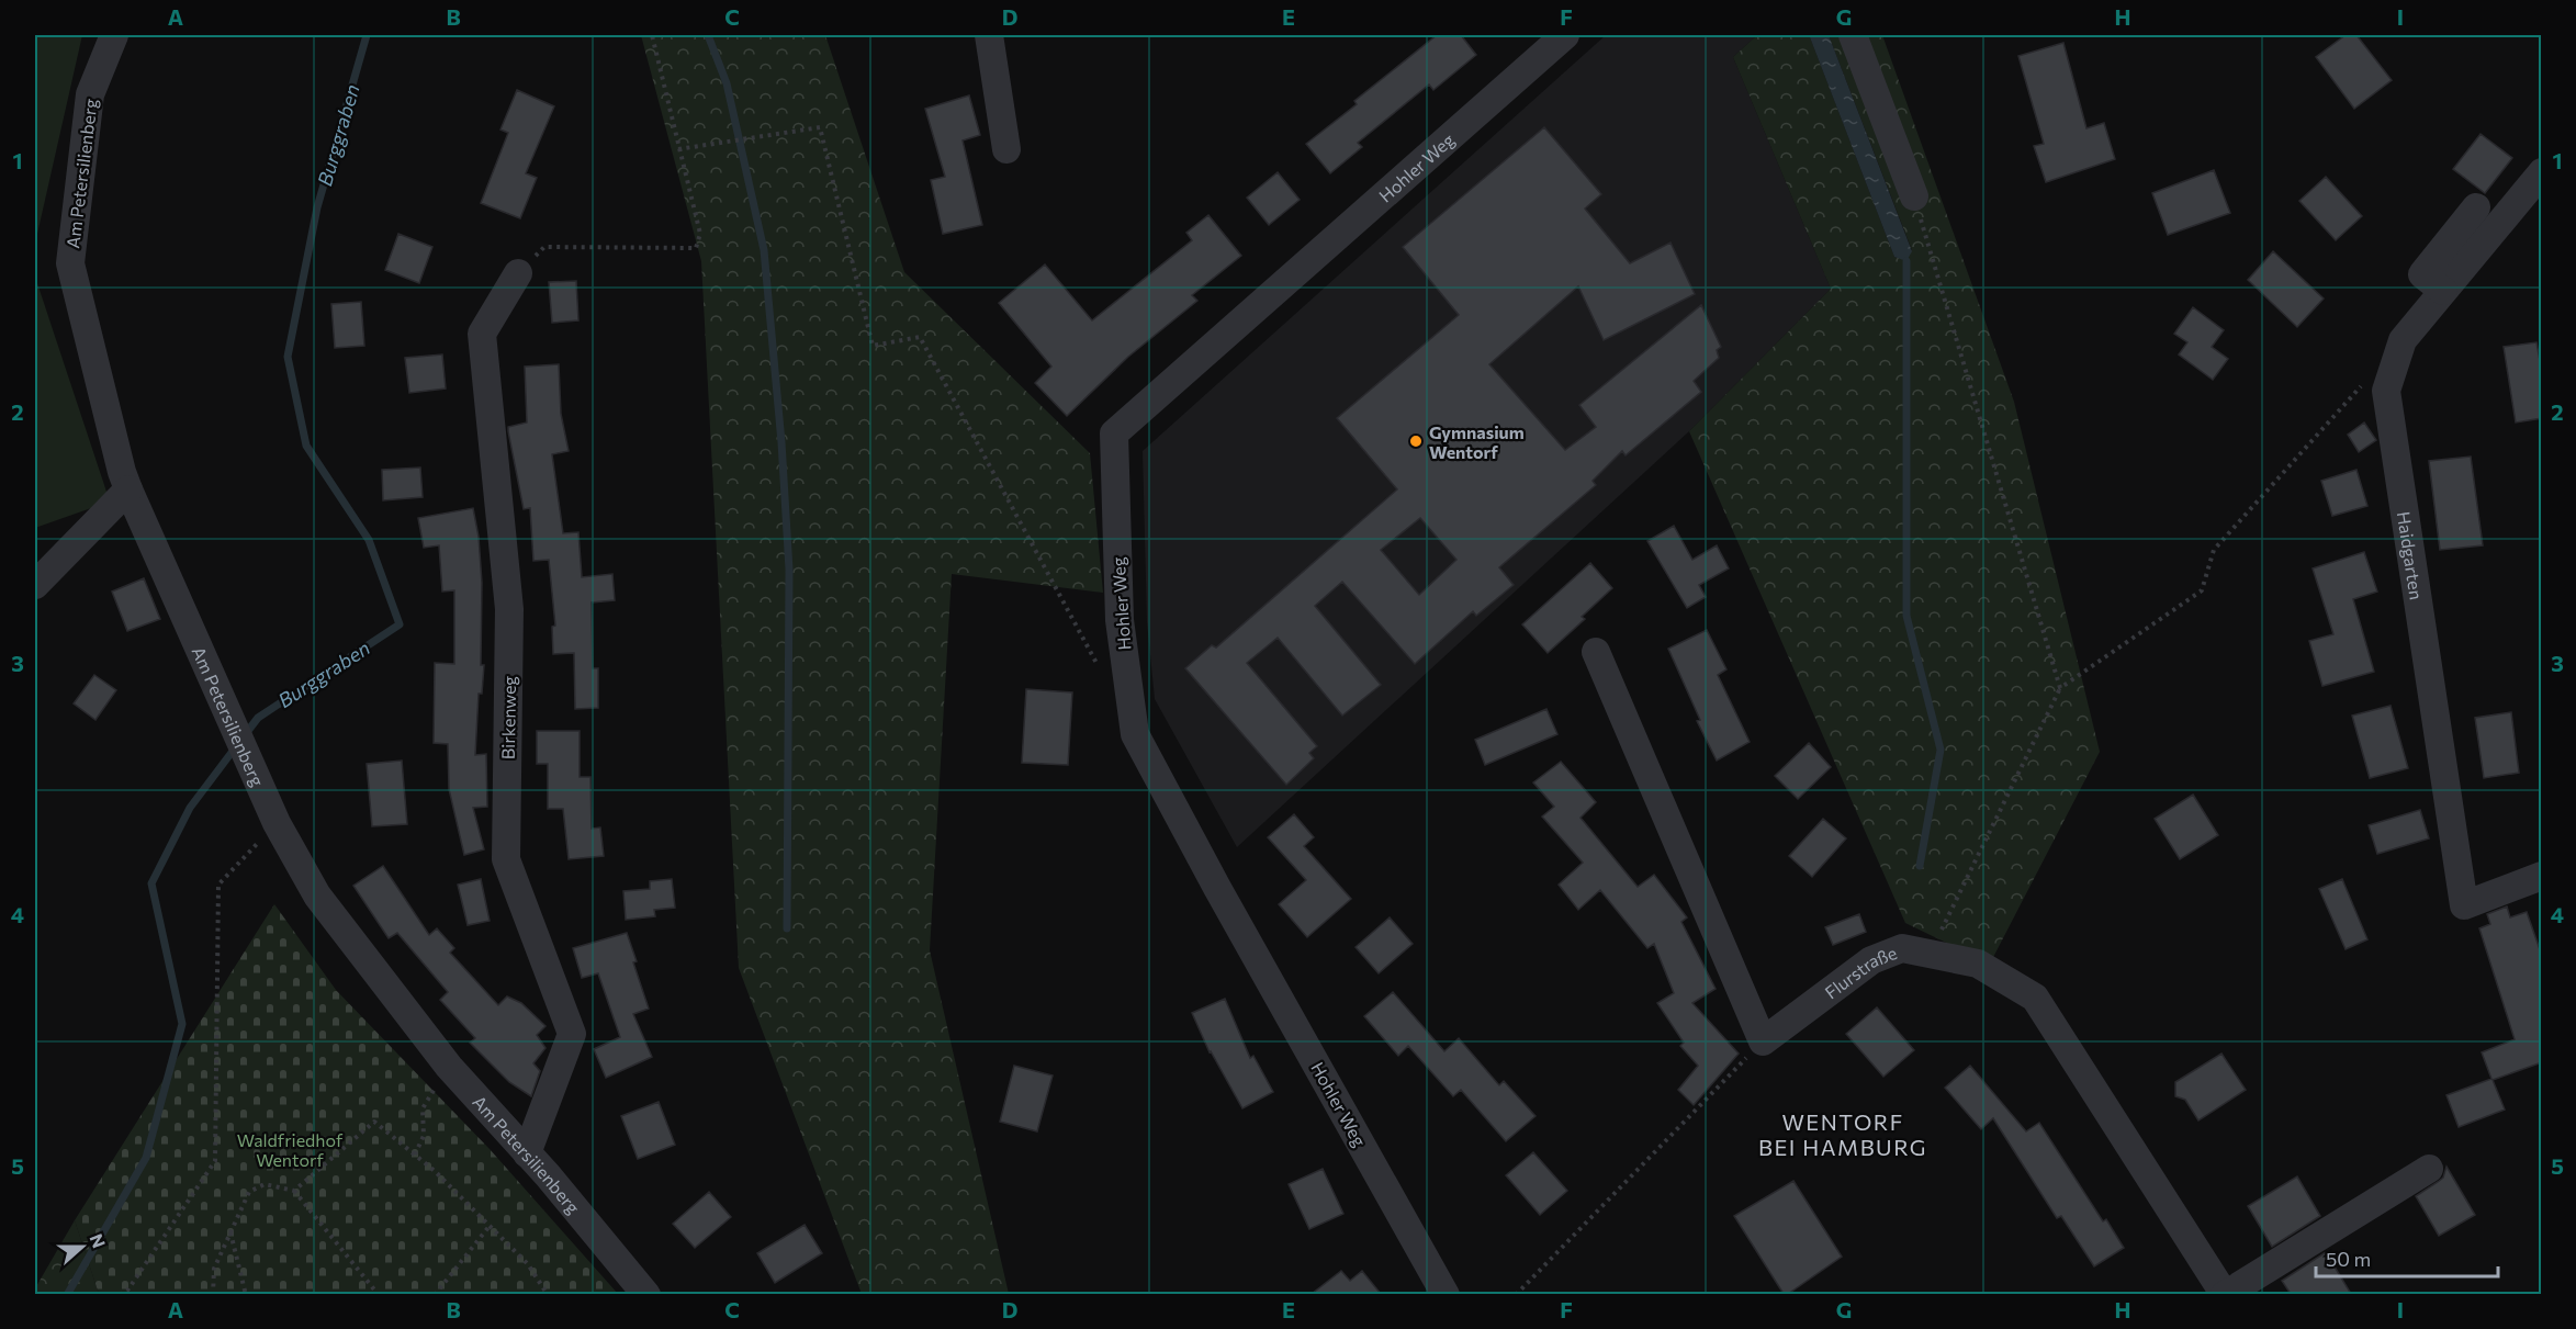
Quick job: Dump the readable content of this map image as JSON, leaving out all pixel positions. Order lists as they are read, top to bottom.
{
  "streets": {
    "street": [
      "Hohler Weg",
      "Am Petersilienberg",
      "Haidgarten",
      "Birkenweg",
      "Flurstraße"
    ]
  },
  "crossings": [
    ["Am Petersilienberg", "Birkenweg"]
  ],
  "districts": ["WENTORF BEI HAMBURG"],
  "water": ["Burggraben"],
  "parks": ["Waldfriedhof Wentorf"],
  "places": ["Gymnasium Wentorf"],
  "scale_bar": "50 m",
  "north": "right",
  "grid": {
    "columns": [
      "A",
      "B",
      "C",
      "D",
      "E",
      "F",
      "G",
      "H",
      "I"
    ],
    "rows": [
      "1",
      "2",
      "3",
      "4",
      "5"
    ]
  }
}
